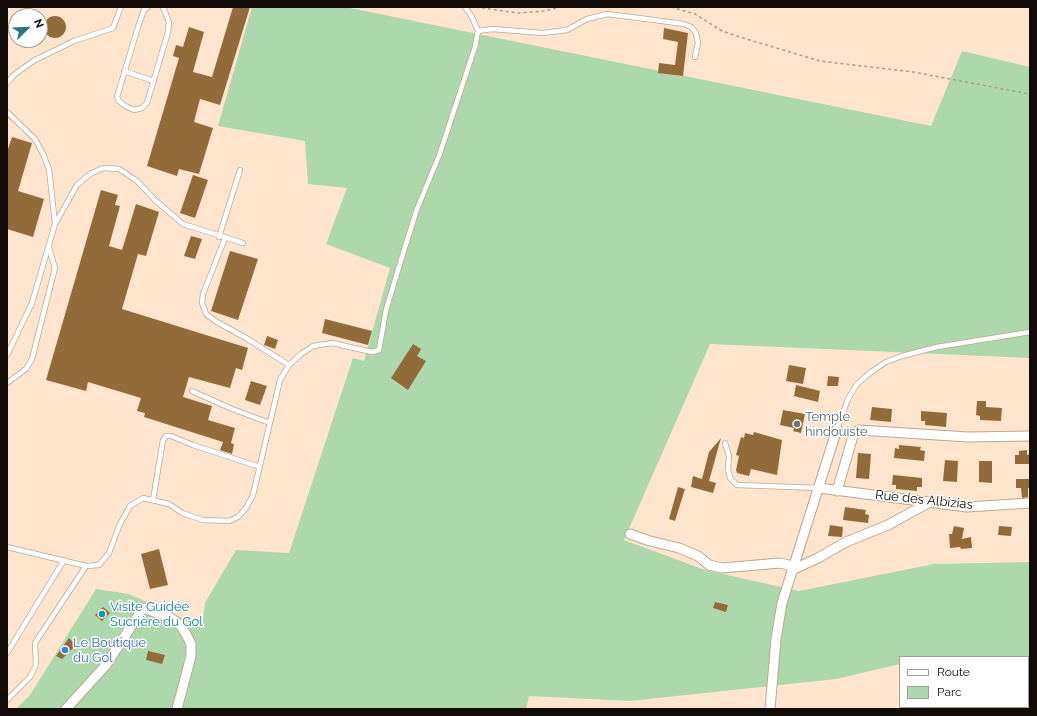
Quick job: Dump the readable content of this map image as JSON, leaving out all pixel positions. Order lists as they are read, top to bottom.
{
  "streets": {
    "street": ["Rue des Albizias"]
  },
  "places": ["Temple hindouiste", "Visite Guidée Sucrière du Gol", "Le Boutique du Gol"],
  "legend": ["Route", "Parc"],
  "north": "top right"
}
